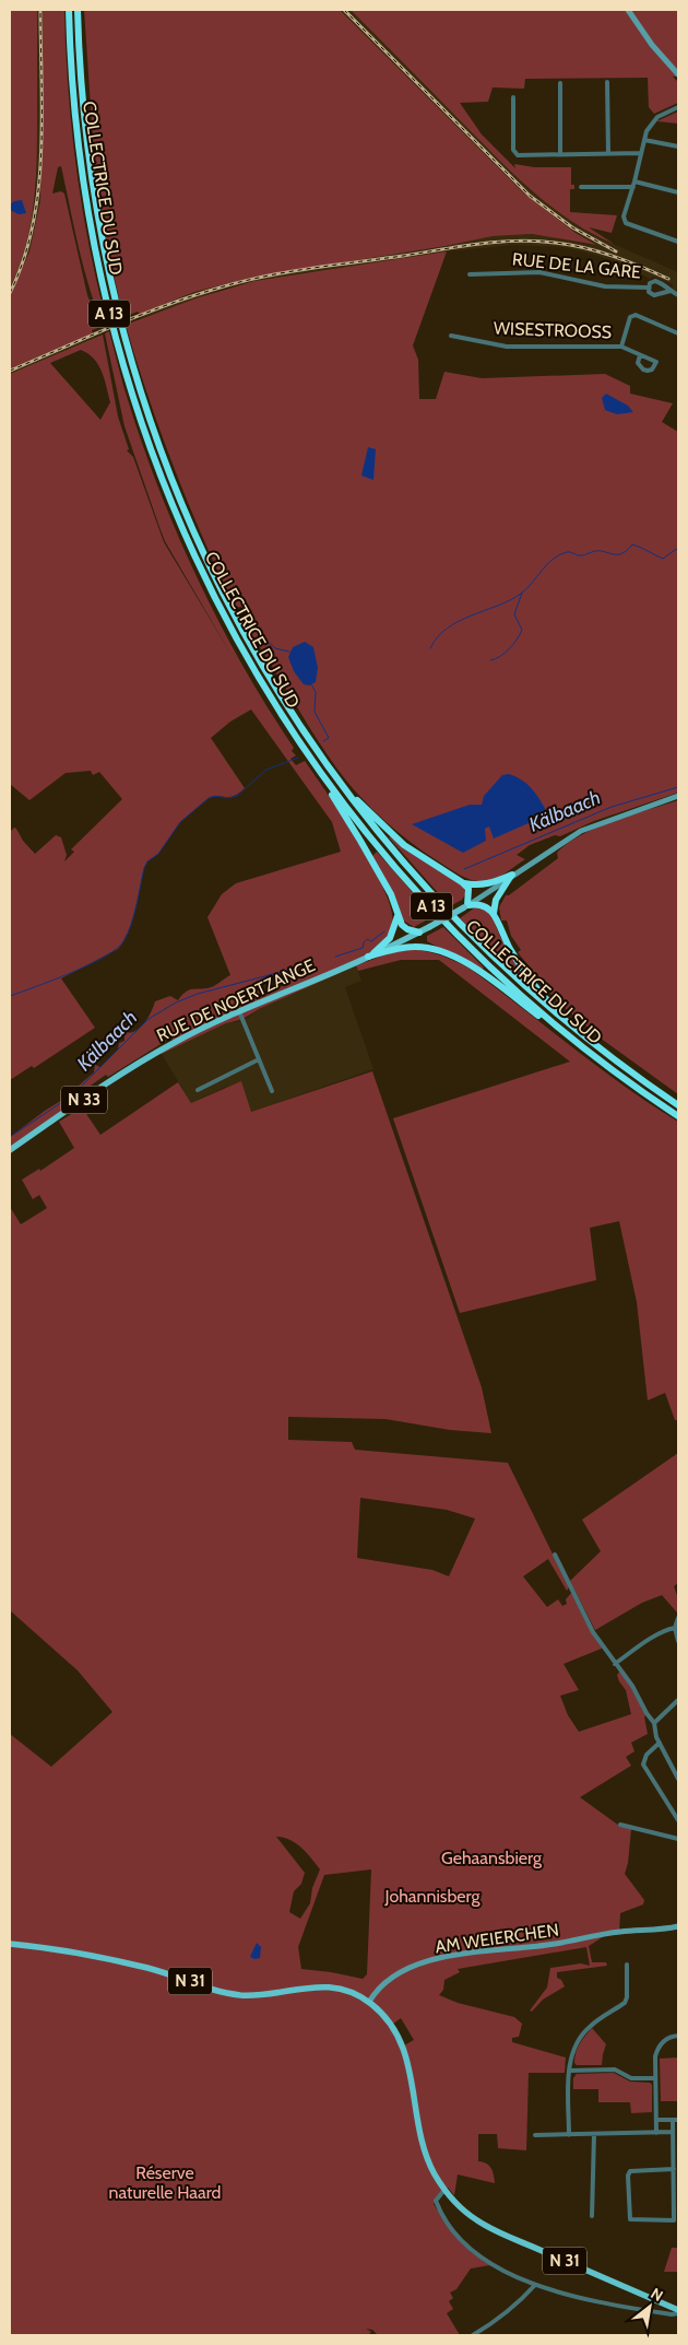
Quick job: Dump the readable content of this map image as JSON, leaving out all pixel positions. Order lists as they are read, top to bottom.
{
  "streets": {
    "highway": ["COLLECTRICE DU SUD", "A 13"],
    "main road": [
      "RUE DE NOERTZANGE",
      "N 33",
      "AM WEIERCHEN",
      "N 31"
    ],
    "street": ["RUE DE LA GARE", "WISESTROOSS"]
  },
  "crossings": [
    ["COLLECTRICE DU SUD", "A 13"],
    ["A 13", "RUE DE NOERTZANGE"],
    ["A 13", "N 33"],
    ["RUE DE NOERTZANGE", "N 33"],
    ["AM WEIERCHEN", "N 31"]
  ],
  "water": ["Kälbaach"],
  "parks": ["Gehaansbierg", "Johannisberg", "Réserve naturelle Haard"],
  "north": "top right"
}
